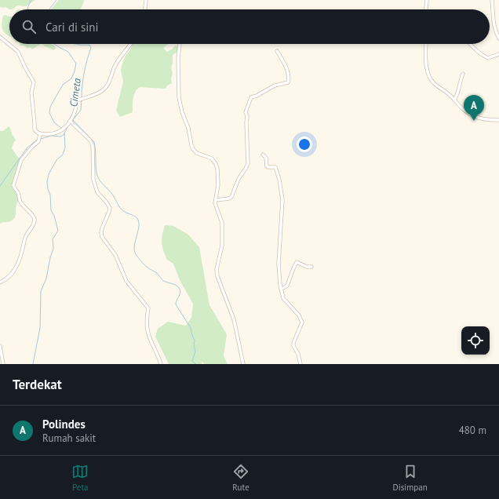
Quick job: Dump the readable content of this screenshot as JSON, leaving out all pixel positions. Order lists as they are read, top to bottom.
{
  "water": ["Cimeta"],
  "page": {
    "search": "Cari di sini",
    "pins": "A",
    "heading": "Terdekat",
    "list": [
      {
        "mark": "A",
        "name": "Polindes",
        "note": "Rumah sakit",
        "value": "480 m"
      }
    ],
    "nav": ["Peta", "Rute", "Disimpan"]
  }
}
